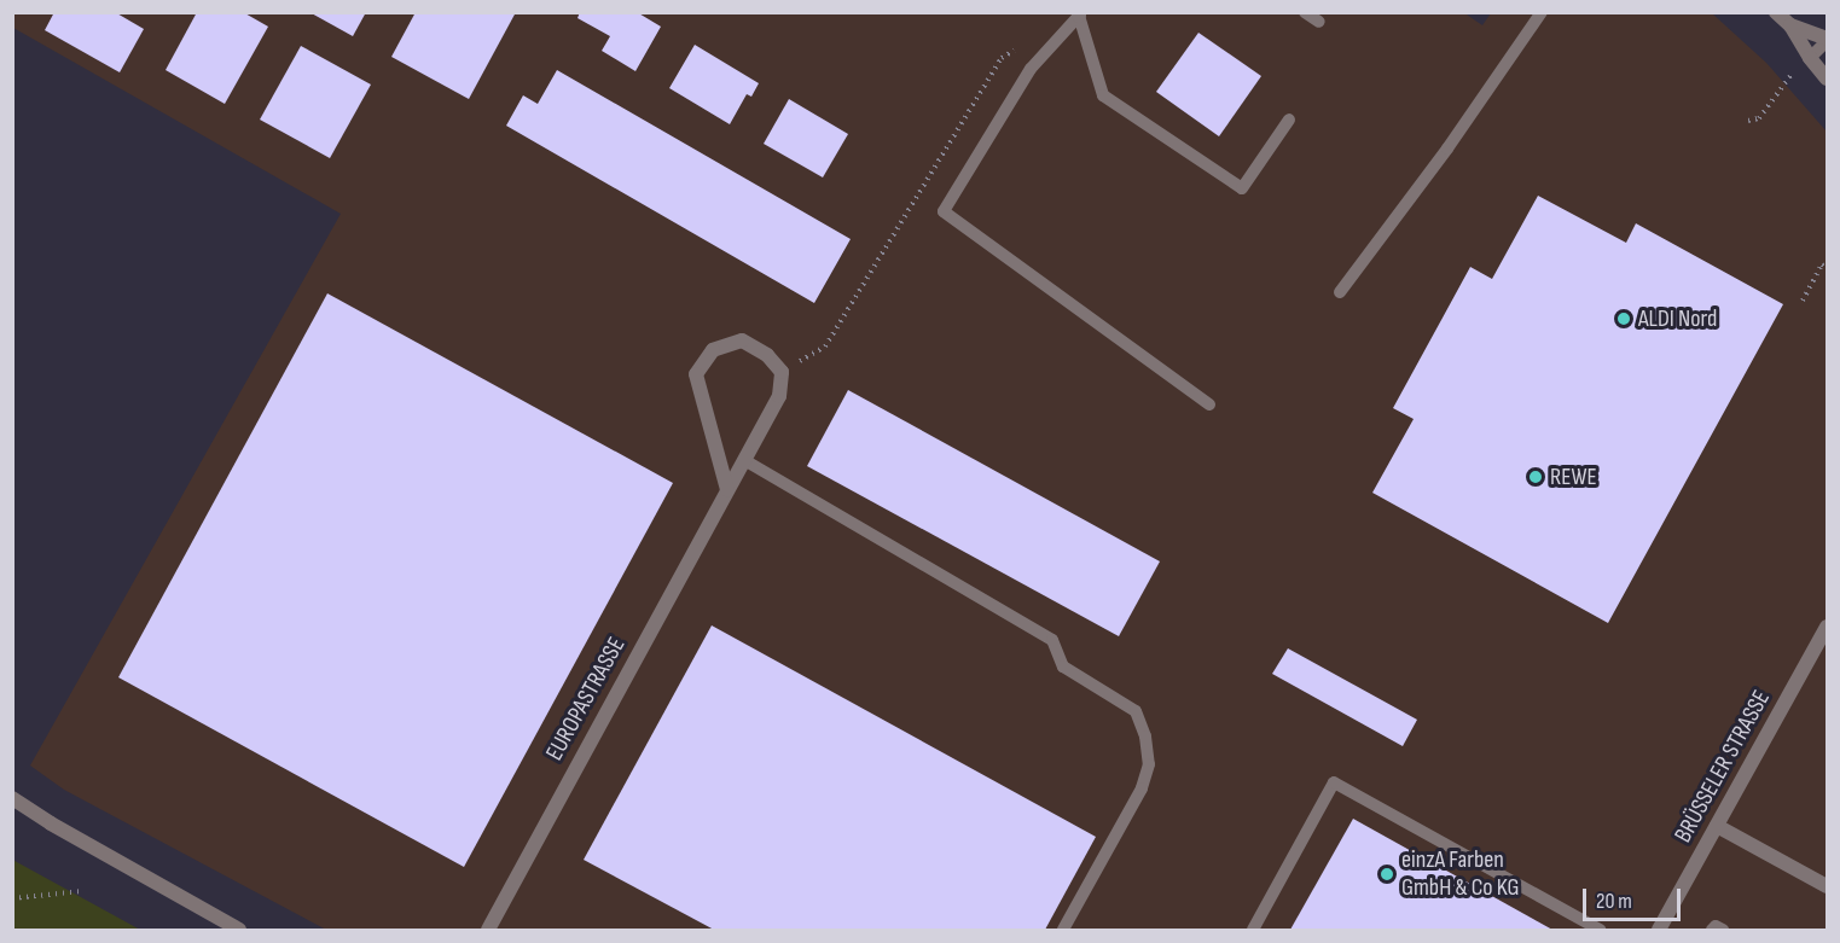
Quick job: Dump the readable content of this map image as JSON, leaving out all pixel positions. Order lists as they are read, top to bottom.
{
  "streets": {
    "street": ["EUROPASTRASSE", "BRÜSSELER STRASSE"]
  },
  "places": ["ALDI Nord", "REWE", "einzA Farben GmbH & Co KG"],
  "scale_bar": "20 m"
}
